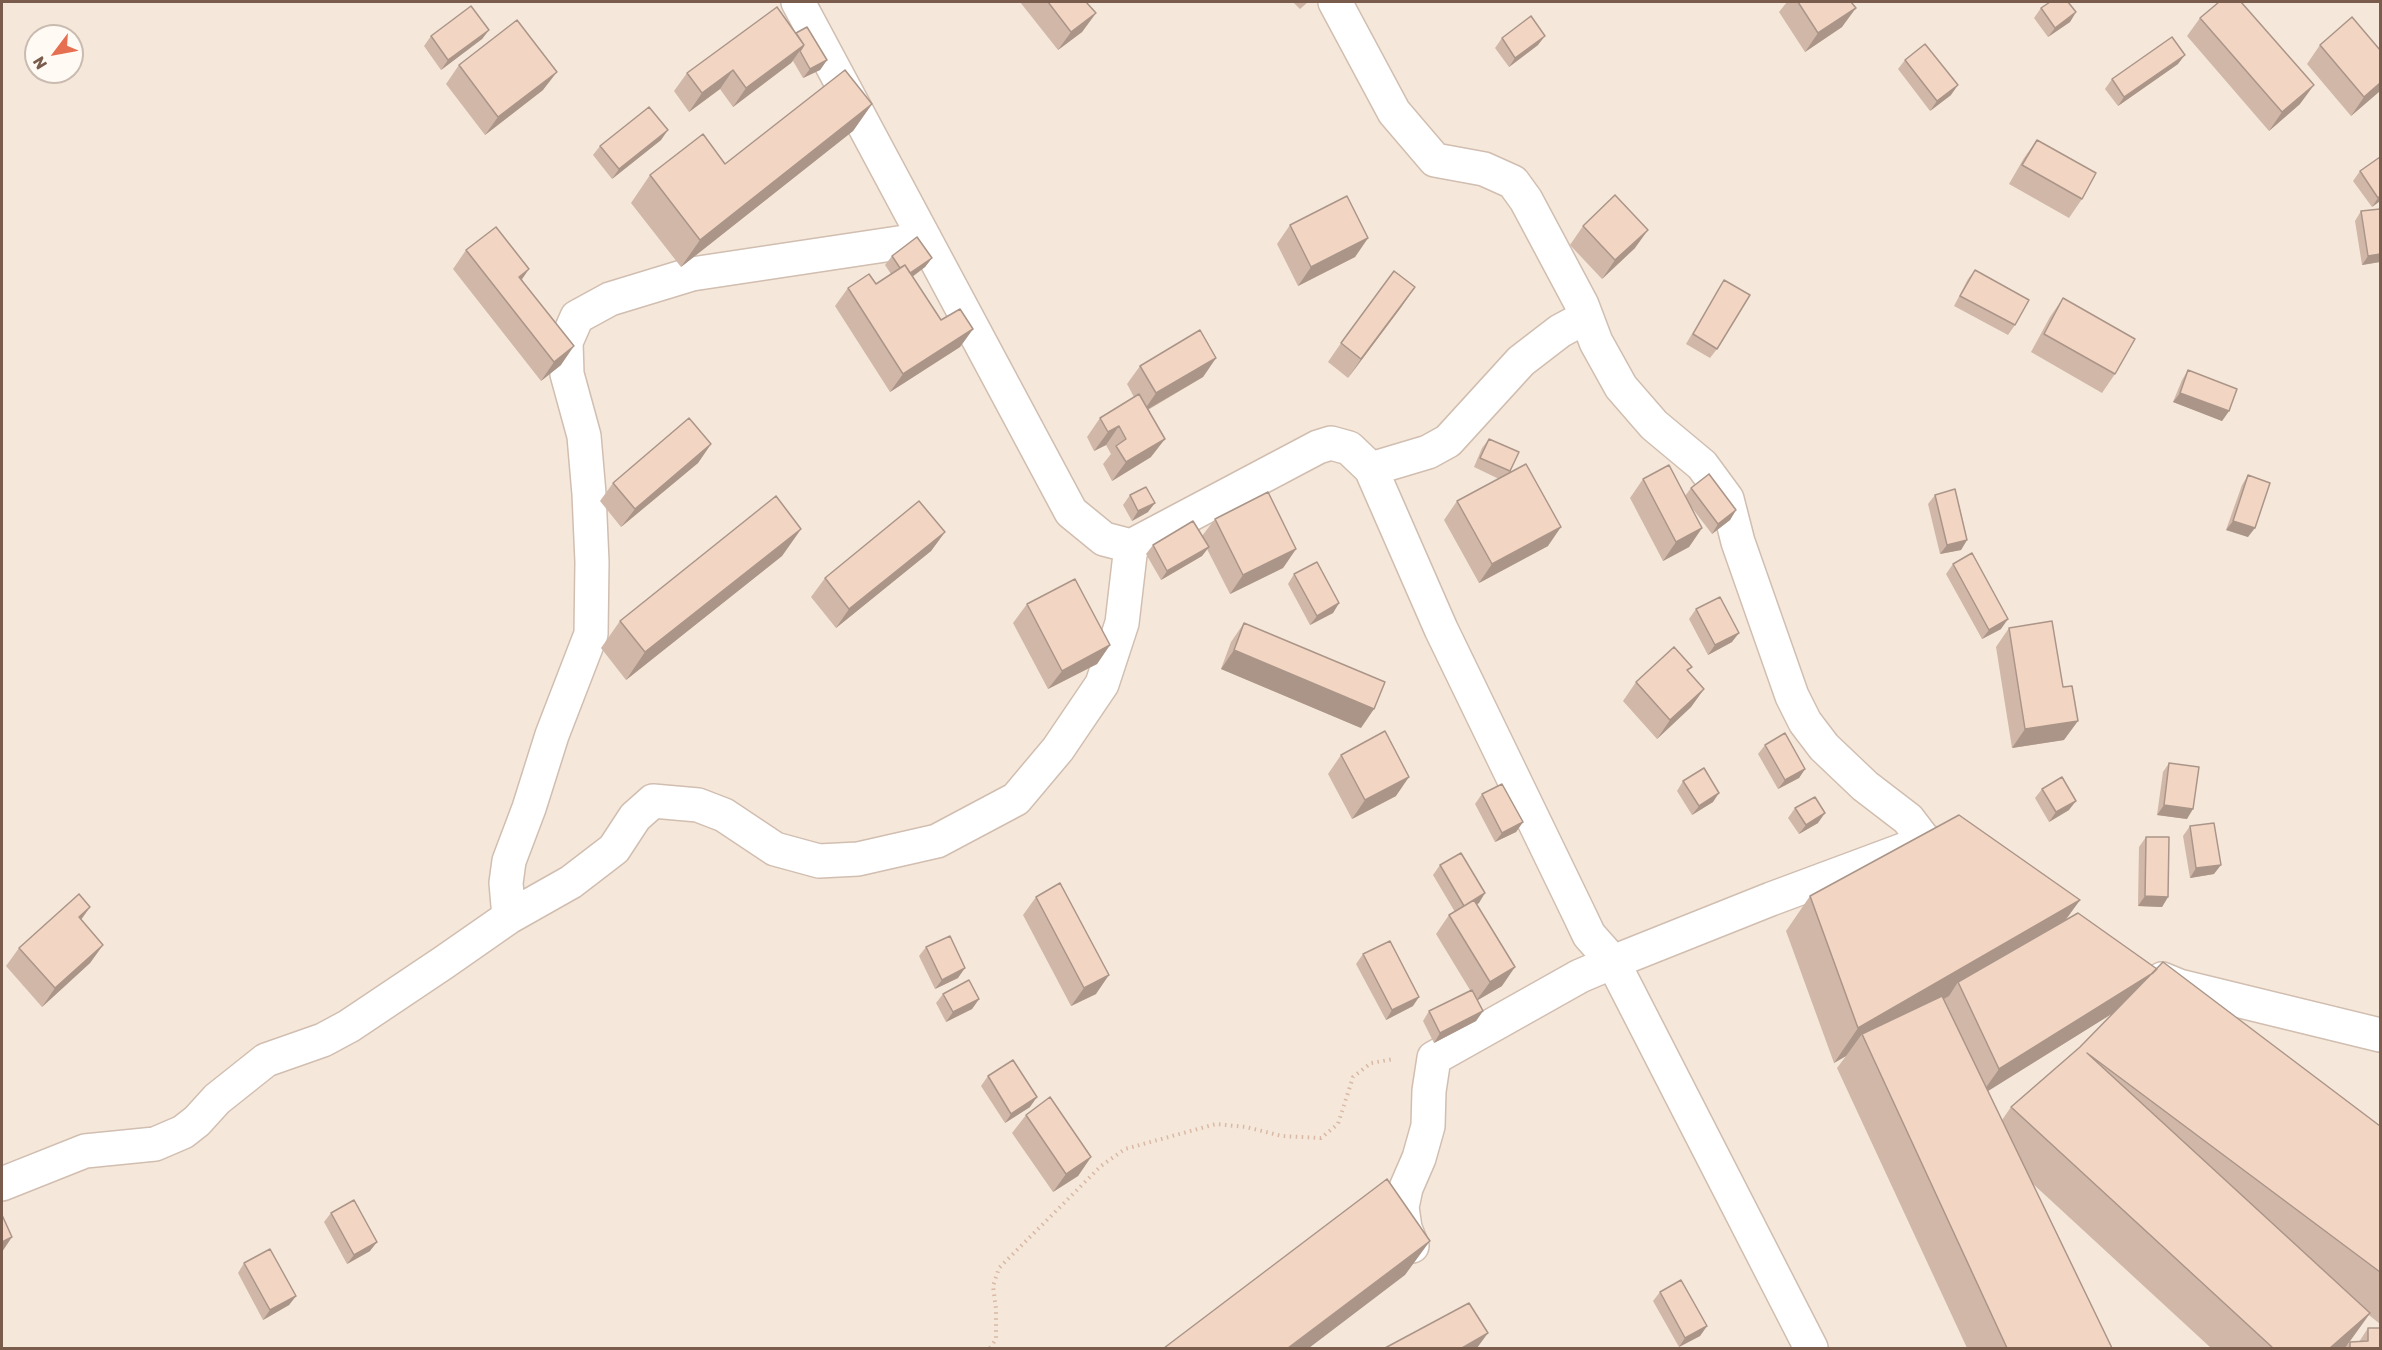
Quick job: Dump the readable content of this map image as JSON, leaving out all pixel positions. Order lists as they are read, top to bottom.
{
  "north": "bottom left"
}
